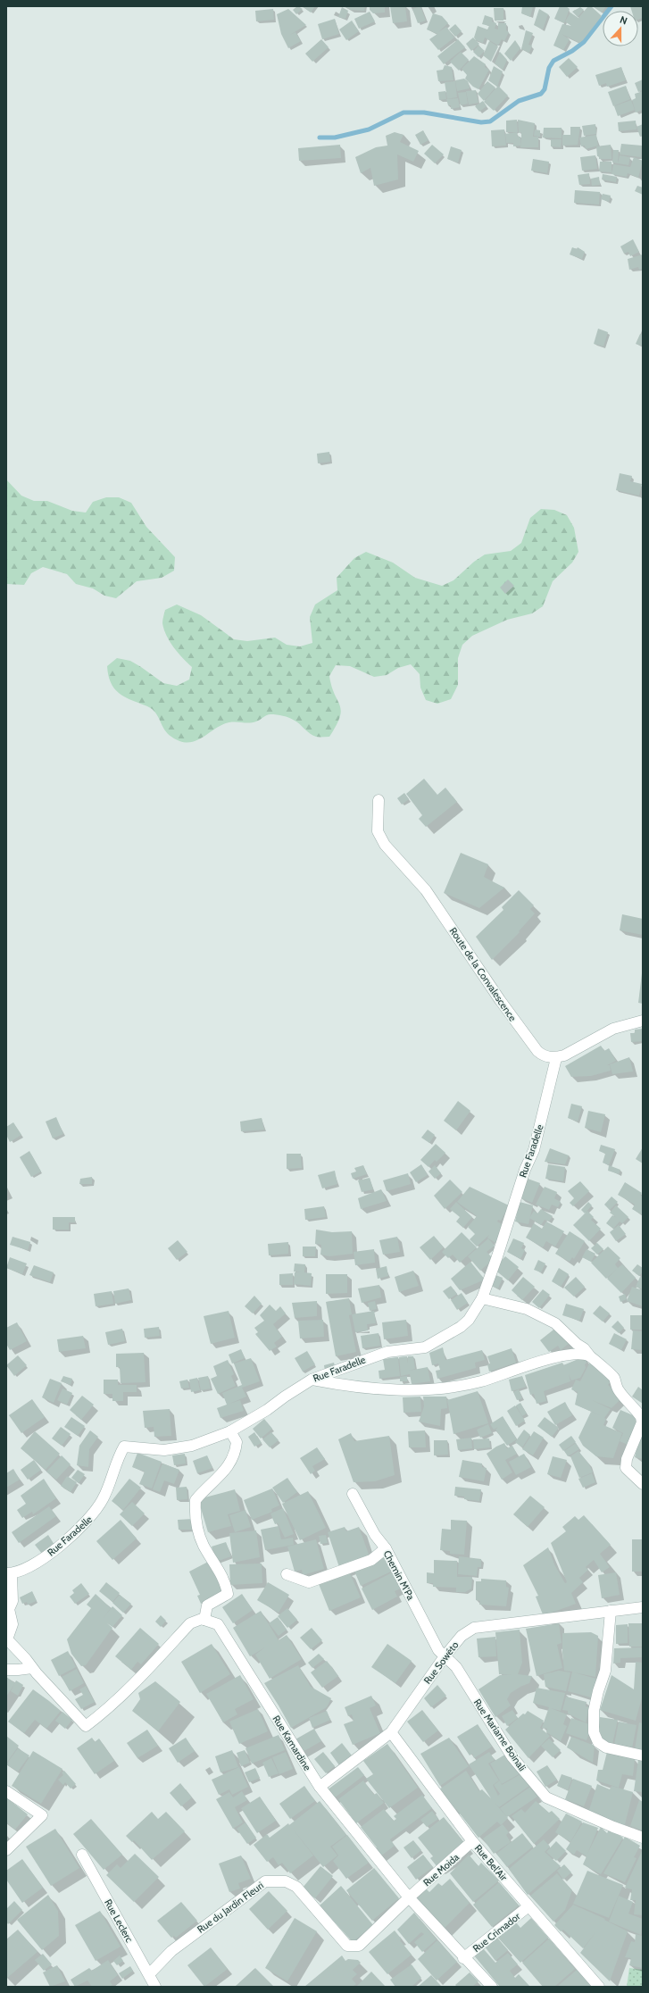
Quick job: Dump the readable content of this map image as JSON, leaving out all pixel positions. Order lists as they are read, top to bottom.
{
  "streets": {
    "street": [
      "Route de la Convalescence",
      "Rue Faradelle",
      "Chemin M'Pa",
      "Rue Sowéto",
      "Rue Mariame Boinali",
      "Rue Kamardine",
      "Rue Bel’Air",
      "Rue Moida",
      "Rue du Jardin Fleuri",
      "Rue Leclerc",
      "Rue Crimador"
    ]
  },
  "crossings": [
    ["Route de la Convalescence", "Rue Faradelle"],
    ["Chemin M'Pa", "Rue Sowéto"],
    ["Chemin M'Pa", "Rue Mariame Boinali"],
    ["Rue Sowéto", "Rue Mariame Boinali"],
    ["Rue Sowéto", "Rue Kamardine"],
    ["Rue Sowéto", "Rue Bel’Air"],
    ["Rue Kamardine", "Rue Moida"],
    ["Rue Kamardine", "Rue du Jardin Fleuri"],
    ["Rue Kamardine", "Rue Crimador"],
    ["Rue Bel’Air", "Rue Moida"],
    ["Rue Bel’Air", "Rue Crimador"],
    ["Rue Moida", "Rue du Jardin Fleuri"],
    ["Rue du Jardin Fleuri", "Rue Leclerc"]
  ],
  "north": "top"
}
